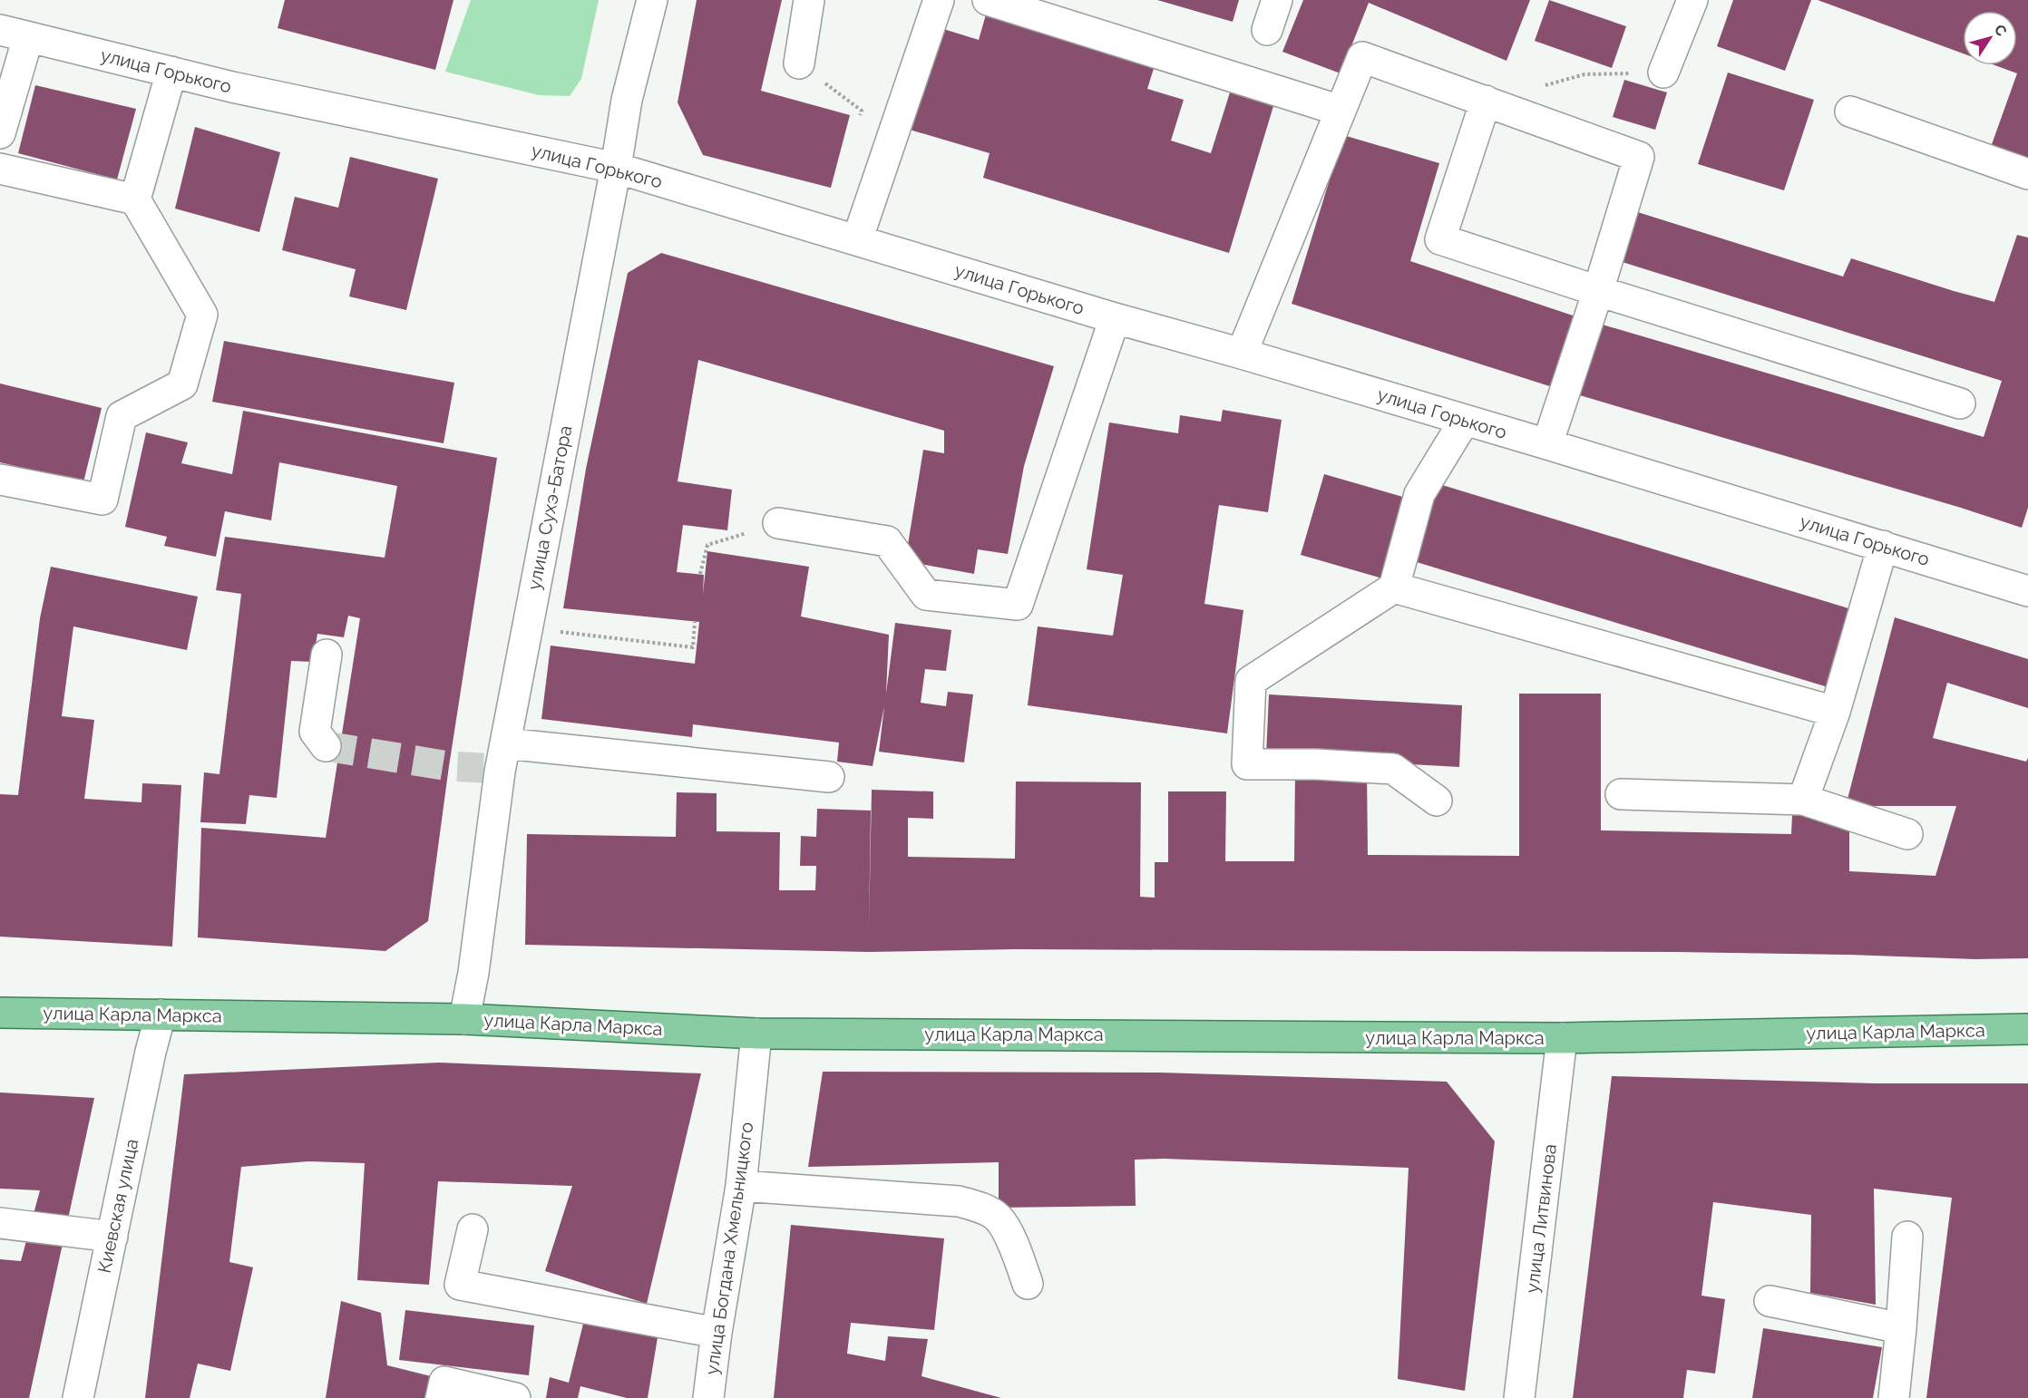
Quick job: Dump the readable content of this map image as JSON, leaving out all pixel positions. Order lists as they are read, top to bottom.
{
  "streets": {
    "main road": ["улица Карла Маркса"],
    "street": [
      "улица Горького",
      "улица Сухэ-Батора",
      "Киевская улица",
      "улица Литвинова",
      "улица Богдана Хмельницкого"
    ]
  },
  "crossings": [
    ["улица Горького", "улица Сухэ-Батора"],
    ["улица Сухэ-Батора", "улица Карла Маркса"],
    ["улица Карла Маркса", "Киевская улица"],
    ["улица Карла Маркса", "улица Литвинова"],
    ["улица Карла Маркса", "улица Богдана Хмельницкого"]
  ],
  "north": "top right"
}
